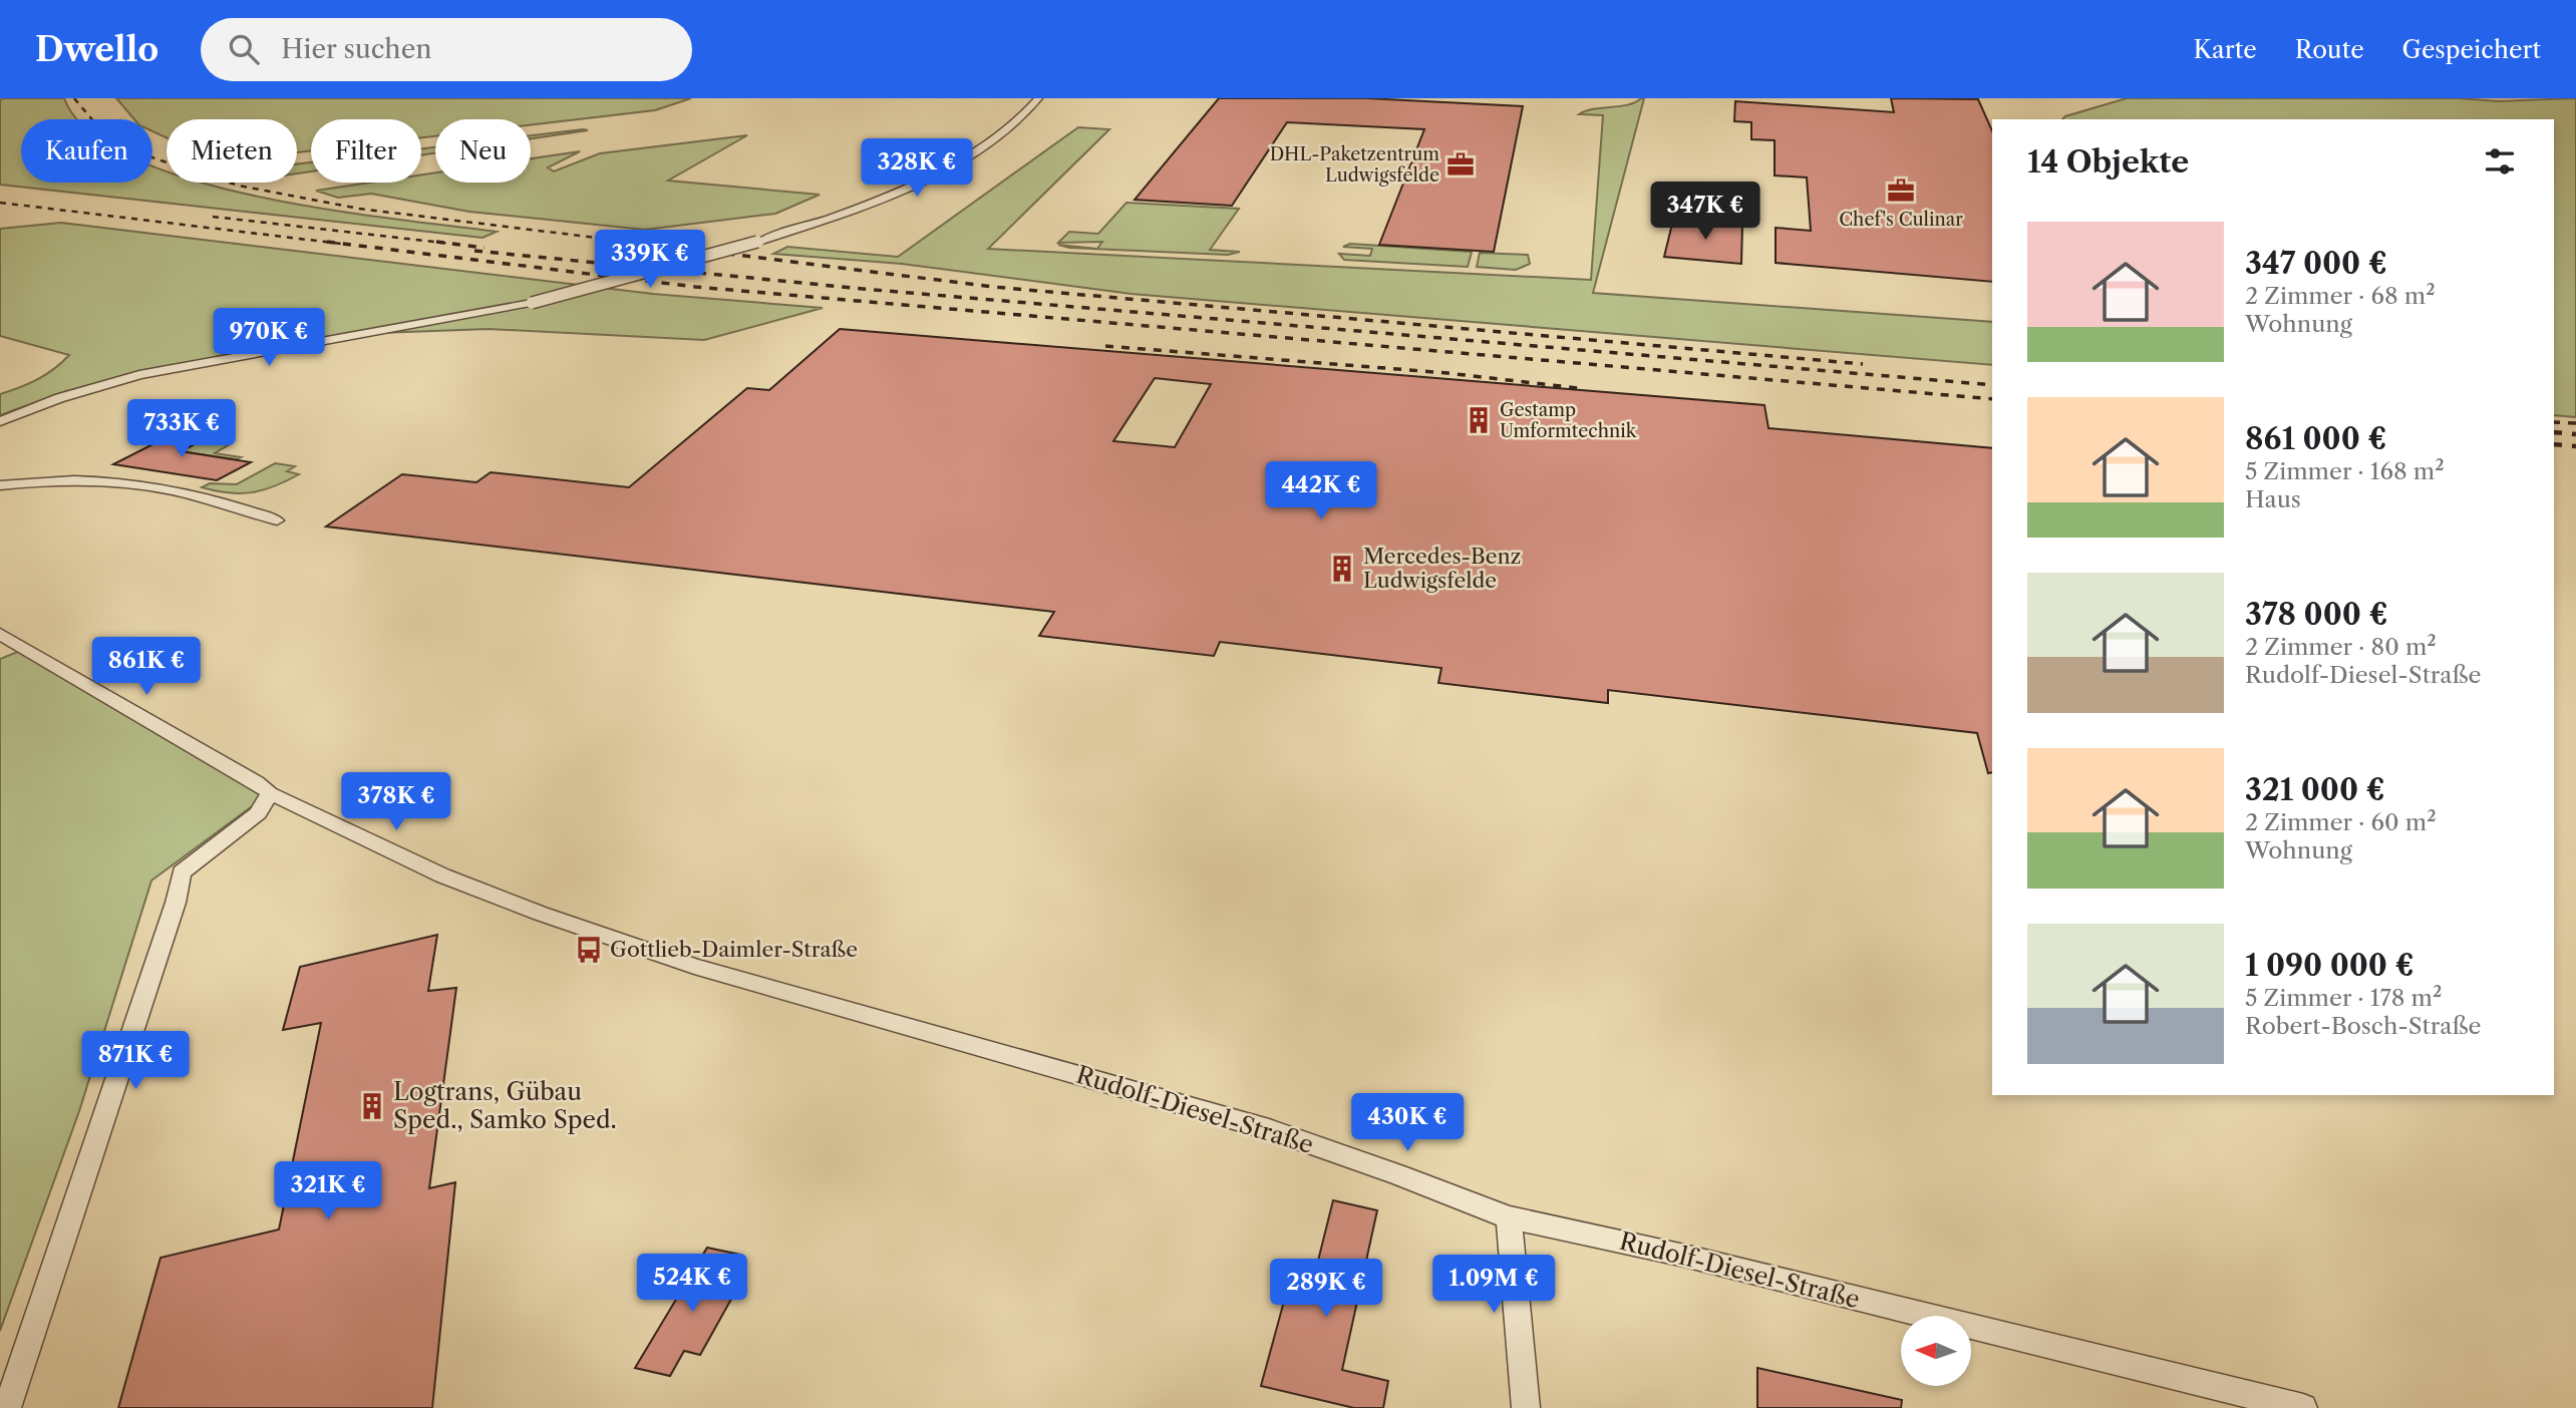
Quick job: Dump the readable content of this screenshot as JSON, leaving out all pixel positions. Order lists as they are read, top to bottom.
{
  "streets": {
    "street": ["Rudolf-Diesel-Straße"]
  },
  "places": {
    "office": ["DHL-Paketzentrum Ludwigsfelde", "Chef's Culinar"],
    "building": ["Gestamp Umformtechnik", "Mercedes-Benz Ludwigsfelde", "Logtrans, Gübau Sped., Samko Sped."],
    "bus stop": ["Gottlieb-Daimler-Straße"]
  },
  "north": "left",
  "page": {
    "header": "Dwello",
    "search": "Hier suchen",
    "nav": ["Karte", "Route", "Gespeichert"],
    "chip": [
      "Kaufen",
      "Mieten",
      "Filter",
      "Neu"
    ],
    "heading": "14 Objekte",
    "price": [
      "328K €",
      "347K €",
      "339K €",
      "970K €",
      "733K €",
      "442K €",
      "861K €",
      "378K €",
      "871K €",
      "430K €",
      "321K €",
      "524K €",
      "1.09M €",
      "289K €"
    ],
    "list": [
      {
        "name": "347 000 €",
        "note": "2 Zimmer · 68 m² · Wohnung"
      },
      {
        "name": "861 000 €",
        "note": "5 Zimmer · 168 m² · Haus"
      },
      {
        "name": "378 000 €",
        "note": "2 Zimmer · 80 m² · Rudolf-Diesel-Straße"
      },
      {
        "name": "321 000 €",
        "note": "2 Zimmer · 60 m² · Wohnung"
      },
      {
        "name": "1 090 000 €",
        "note": "5 Zimmer · 178 m² · Robert-Bosch-Straße"
      }
    ]
  }
}
